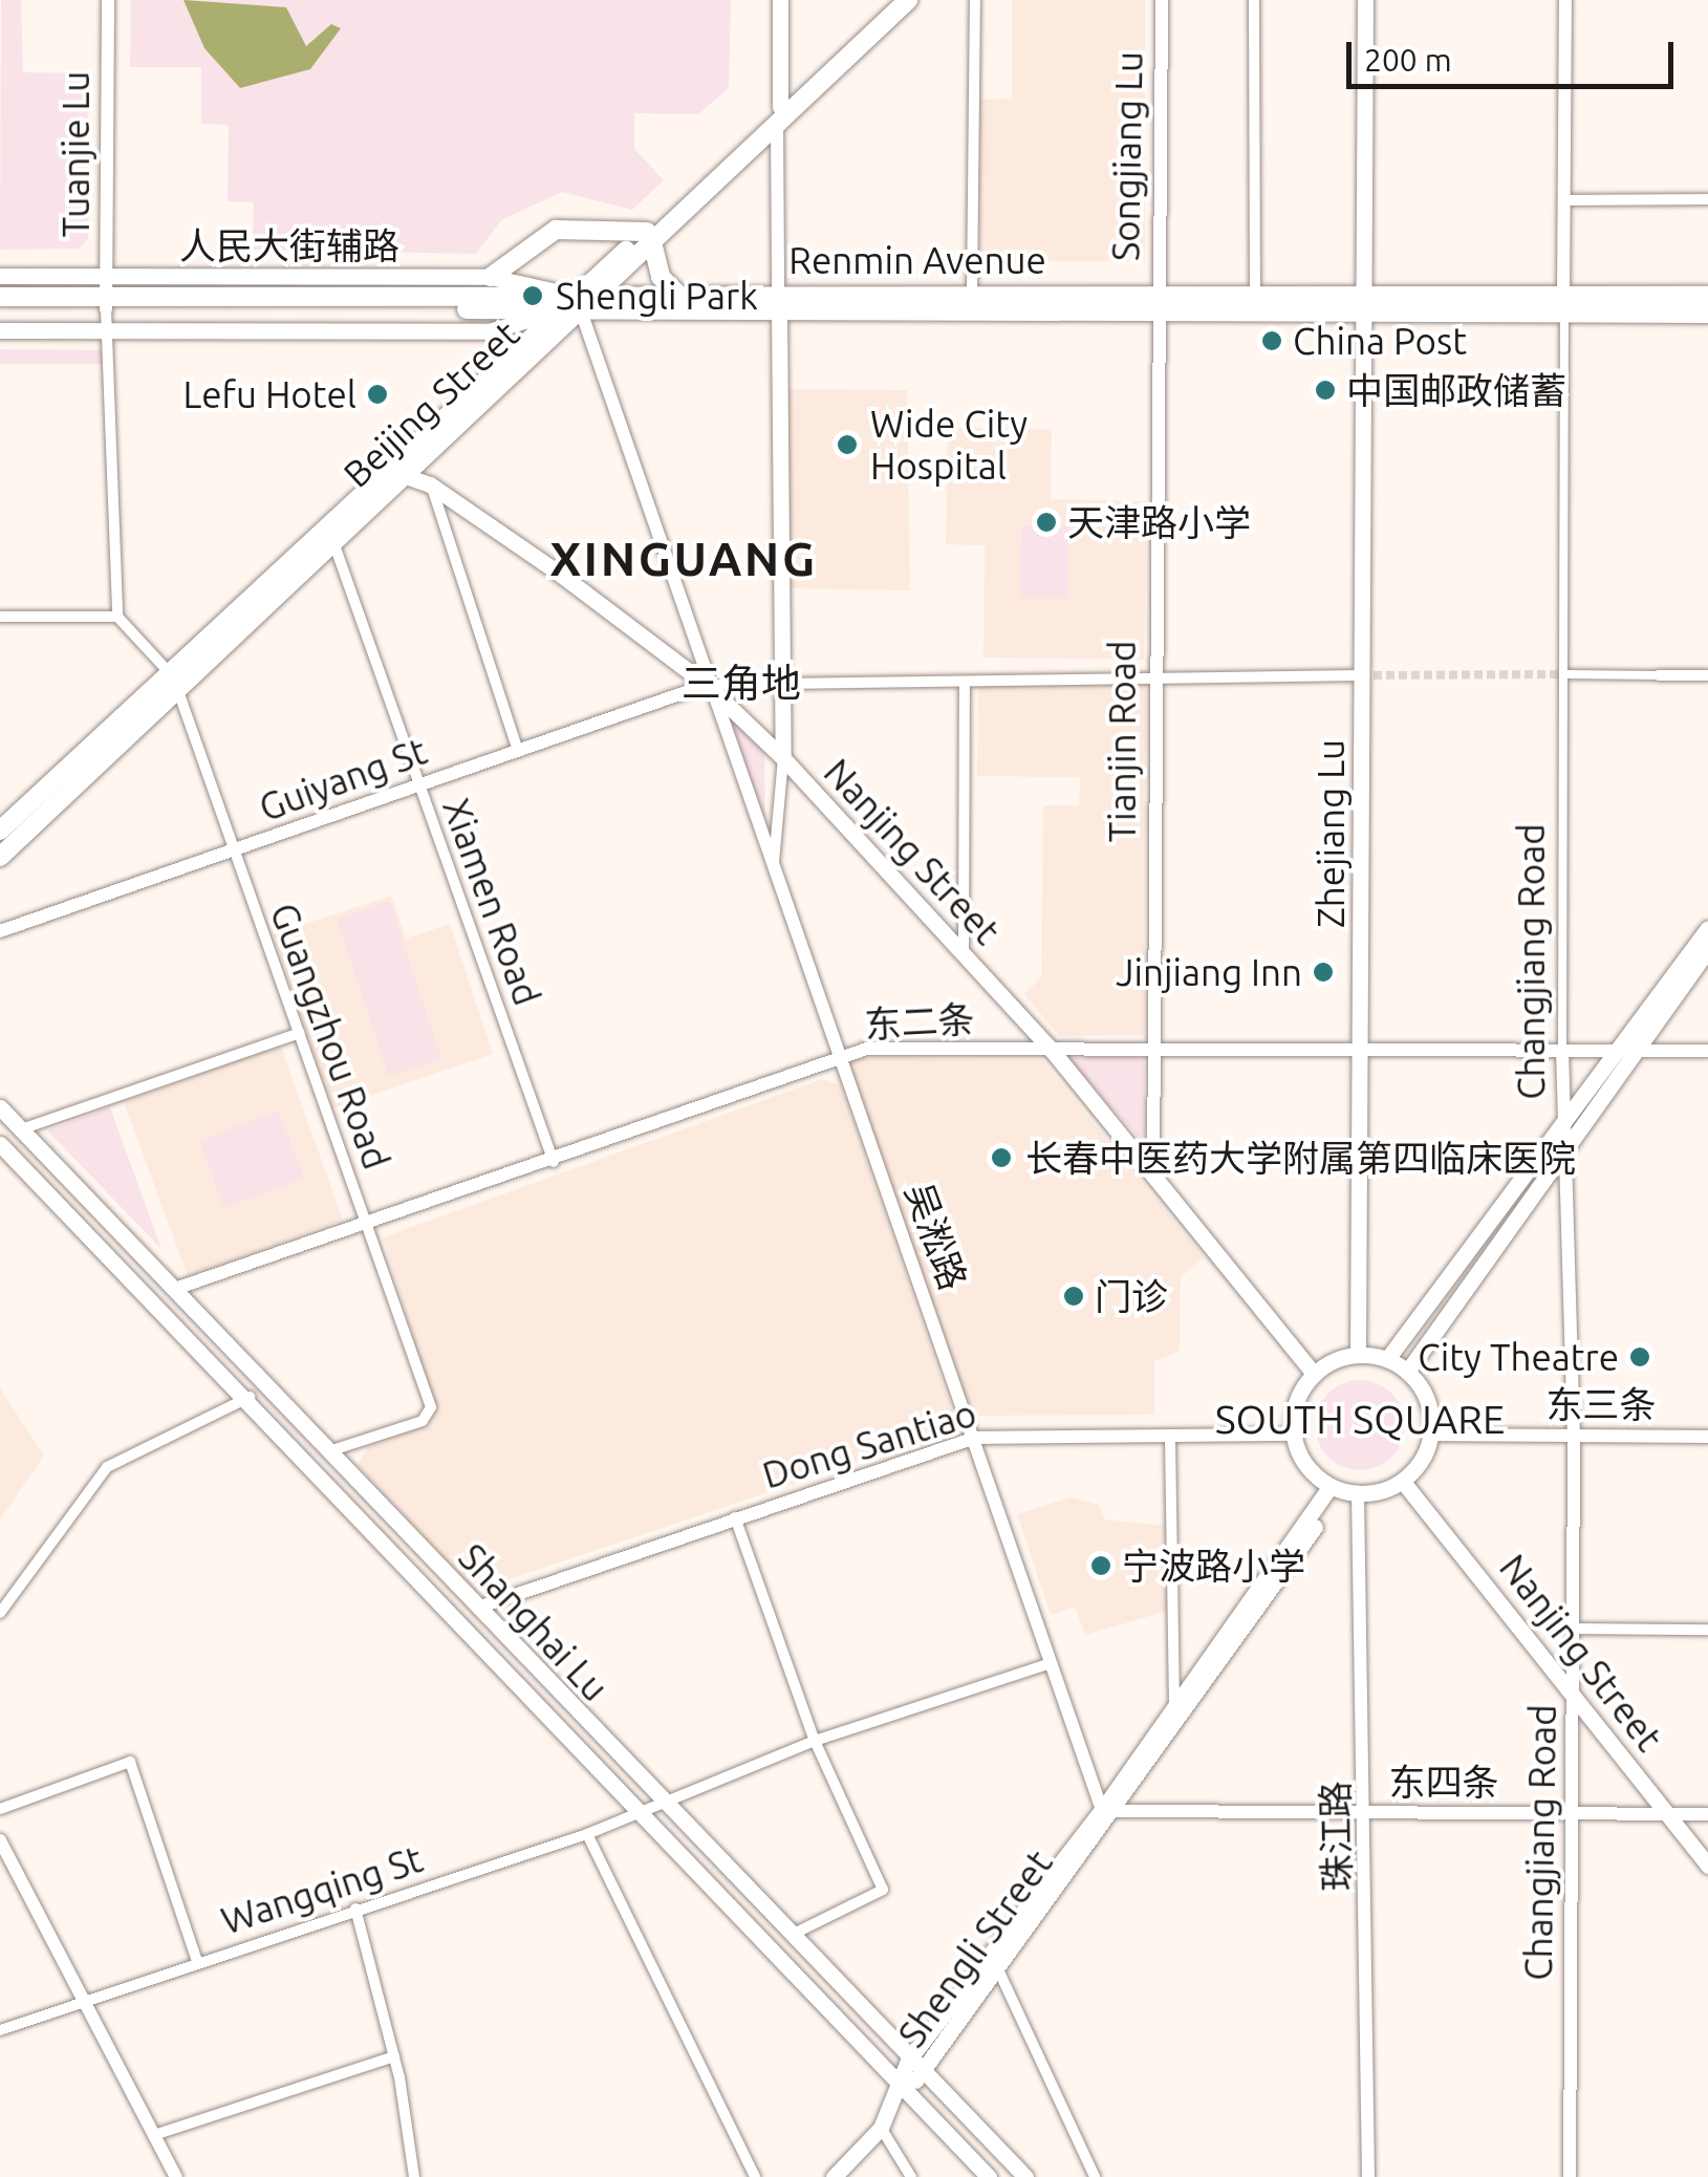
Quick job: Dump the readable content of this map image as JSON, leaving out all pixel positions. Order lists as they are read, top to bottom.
{
  "streets": {
    "main road": [
      "人民大街辅路",
      "Renmin Avenue",
      "Beijing Street",
      "Zhejiang Lu",
      "Nanjing Street",
      "Shanghai Lu",
      "Shengli Street"
    ],
    "street": [
      "Tuanjie Lu",
      "Songjiang Lu",
      "Tianjin Road",
      "Guiyang St",
      "Xiamen Road",
      "Changjiang Road",
      "东二条",
      "Guangzhou Road",
      "吴淞路",
      "东三条",
      "Dong Santiao",
      "东四条",
      "珠江路",
      "Wangqing St"
    ]
  },
  "crossings": [
    ["Tuanjie Lu", "人民大街辅路"],
    ["Tuanjie Lu", "Renmin Avenue"],
    ["Songjiang Lu", "Renmin Avenue"],
    ["Songjiang Lu", "Tianjin Road"],
    ["人民大街辅路", "Renmin Avenue"],
    ["人民大街辅路", "Beijing Street"],
    ["人民大街辅路", "吴淞路"],
    ["Renmin Avenue", "Beijing Street"],
    ["Renmin Avenue", "Tianjin Road"],
    ["Renmin Avenue", "Zhejiang Lu"],
    ["Renmin Avenue", "Changjiang Road"],
    ["Renmin Avenue", "吴淞路"],
    ["Beijing Street", "Nanjing Street"],
    ["Beijing Street", "Xiamen Road"],
    ["Beijing Street", "Guangzhou Road"],
    ["Beijing Street", "吴淞路"],
    ["Tianjin Road", "Nanjing Street"],
    ["Tianjin Road", "东二条"],
    ["Guiyang St", "Nanjing Street"],
    ["Guiyang St", "Xiamen Road"],
    ["Guiyang St", "Guangzhou Road"],
    ["Guiyang St", "吴淞路"],
    ["Zhejiang Lu", "Nanjing Street"],
    ["Zhejiang Lu", "东二条"],
    ["Zhejiang Lu", "东三条"],
    ["Zhejiang Lu", "Dong Santiao"],
    ["Zhejiang Lu", "珠江路"],
    ["Zhejiang Lu", "Shengli Street"],
    ["Nanjing Street", "Changjiang Road"],
    ["Nanjing Street", "东二条"],
    ["Nanjing Street", "吴淞路"],
    ["Nanjing Street", "东三条"],
    ["Nanjing Street", "Dong Santiao"],
    ["Nanjing Street", "东四条"],
    ["Nanjing Street", "珠江路"],
    ["Nanjing Street", "Shengli Street"],
    ["Xiamen Road", "东二条"],
    ["Changjiang Road", "东二条"],
    ["Changjiang Road", "东三条"],
    ["Changjiang Road", "东四条"],
    ["东二条", "Guangzhou Road"],
    ["东二条", "吴淞路"],
    ["东二条", "Shanghai Lu"],
    ["Guangzhou Road", "Shanghai Lu"],
    ["吴淞路", "Dong Santiao"],
    ["吴淞路", "东四条"],
    ["吴淞路", "Wangqing St"],
    ["吴淞路", "Shengli Street"],
    ["东三条", "Dong Santiao"],
    ["东三条", "珠江路"],
    ["东三条", "Shengli Street"],
    ["Dong Santiao", "Shanghai Lu"],
    ["Dong Santiao", "珠江路"],
    ["Dong Santiao", "Shengli Street"],
    ["Shanghai Lu", "Wangqing St"],
    ["Shanghai Lu", "Shengli Street"],
    ["东四条", "珠江路"],
    ["东四条", "Shengli Street"],
    ["珠江路", "Shengli Street"]
  ],
  "districts": ["XINGUANG", "三角地", "SOUTH SQUARE"],
  "places": [
    "Shengli Park",
    "China Post",
    "中国邮政储蓄",
    "Lefu Hotel",
    "Wide City Hospital",
    "天津路小学",
    "Jinjiang Inn",
    "长春中医药大学附属第四临床医院",
    "门诊",
    "City Theatre",
    "宁波路小学"
  ],
  "scale_bar": "200 m"
}
